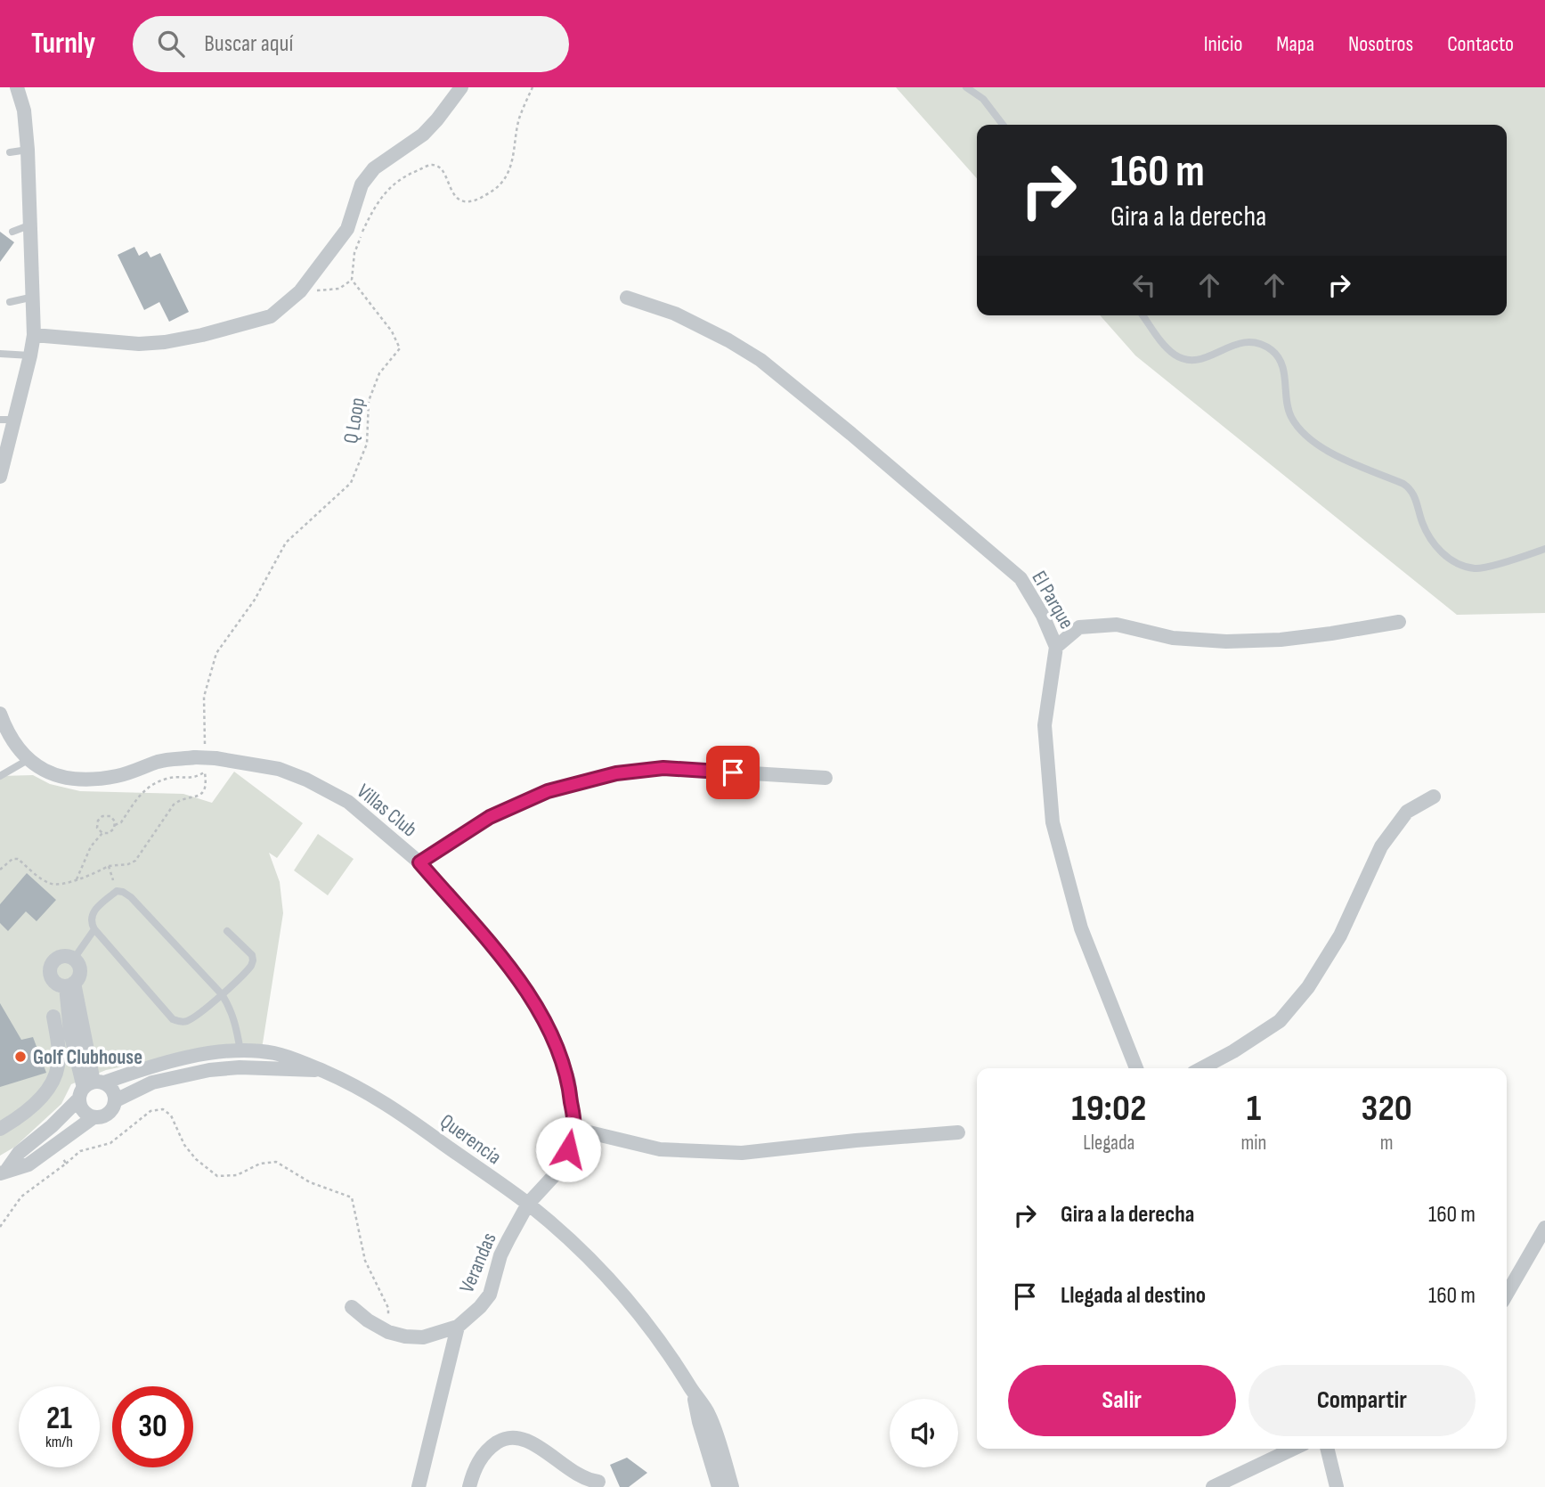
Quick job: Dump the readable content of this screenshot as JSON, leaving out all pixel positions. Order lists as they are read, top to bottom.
{
  "streets": {
    "street": [
      "El Parque",
      "Villas Club",
      "Querencia",
      "Verandas"
    ],
    "path": ["Q Loop"]
  },
  "crossings": [
    ["Q Loop", "Villas Club"],
    ["Villas Club", "Querencia"],
    ["Villas Club", "Verandas"],
    ["Querencia", "Verandas"]
  ],
  "places": ["Golf Clubhouse"],
  "page": {
    "header": "Turnly",
    "search": "Buscar aquí",
    "nav": [
      "Inicio",
      "Mapa",
      "Nosotros",
      "Contacto"
    ],
    "turn": ["160 m", "Gira a la derecha"],
    "eta": [
      "19:02",
      "Llegada",
      "1",
      "min",
      "320",
      "m"
    ],
    "list": [
      {
        "name": "Gira a la derecha",
        "value": "160 m"
      },
      {
        "name": "Llegada al destino",
        "value": "160 m"
      }
    ],
    "buttons": ["Salir", "Compartir"],
    "speed": "21 km/h",
    "limit": "30"
  }
}
